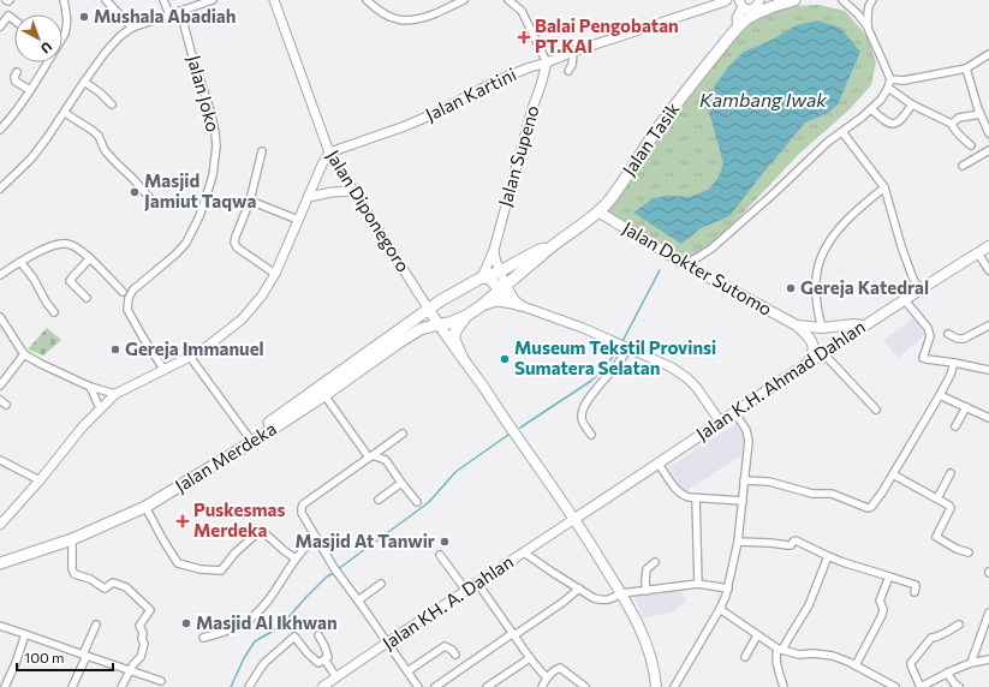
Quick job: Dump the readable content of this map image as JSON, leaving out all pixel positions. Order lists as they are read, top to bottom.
{
  "streets": {
    "main road": [
      "Jalan Tasik",
      "Jalan Dokter Sutomo",
      "Jalan K.H. Ahmad Dahlan",
      "Jalan Merdeka"
    ],
    "street": [
      "Jalan Joko",
      "Jalan Kartini",
      "Jalan Supeno",
      "Jalan Diponegoro",
      "Jalan KH. A. Dahlan"
    ]
  },
  "crossings": [
    ["Jalan Kartini", "Jalan Supeno"],
    ["Jalan Kartini", "Jalan Diponegoro"],
    ["Jalan Tasik", "Jalan Dokter Sutomo"],
    ["Jalan Tasik", "Jalan Merdeka"],
    ["Jalan Supeno", "Jalan Merdeka"],
    ["Jalan Diponegoro", "Jalan Merdeka"],
    ["Jalan K.H. Ahmad Dahlan", "Jalan KH. A. Dahlan"]
  ],
  "water": ["Kambang Iwak"],
  "places": {
    "other": [
      "Mushala Abadiah",
      "Masjid Jamiut Taqwa",
      "Gereja Katedral",
      "Gereja Immanuel",
      "Museum Tekstil Provinsi Sumatera Selatan",
      "Masjid At Tanwir",
      "Masjid Al Ikhwan"
    ],
    "health": ["Balai Pengobatan PT.KAI", "Puskesmas Merdeka"]
  },
  "scale_bar": "100 m",
  "north": "bottom right"
}
